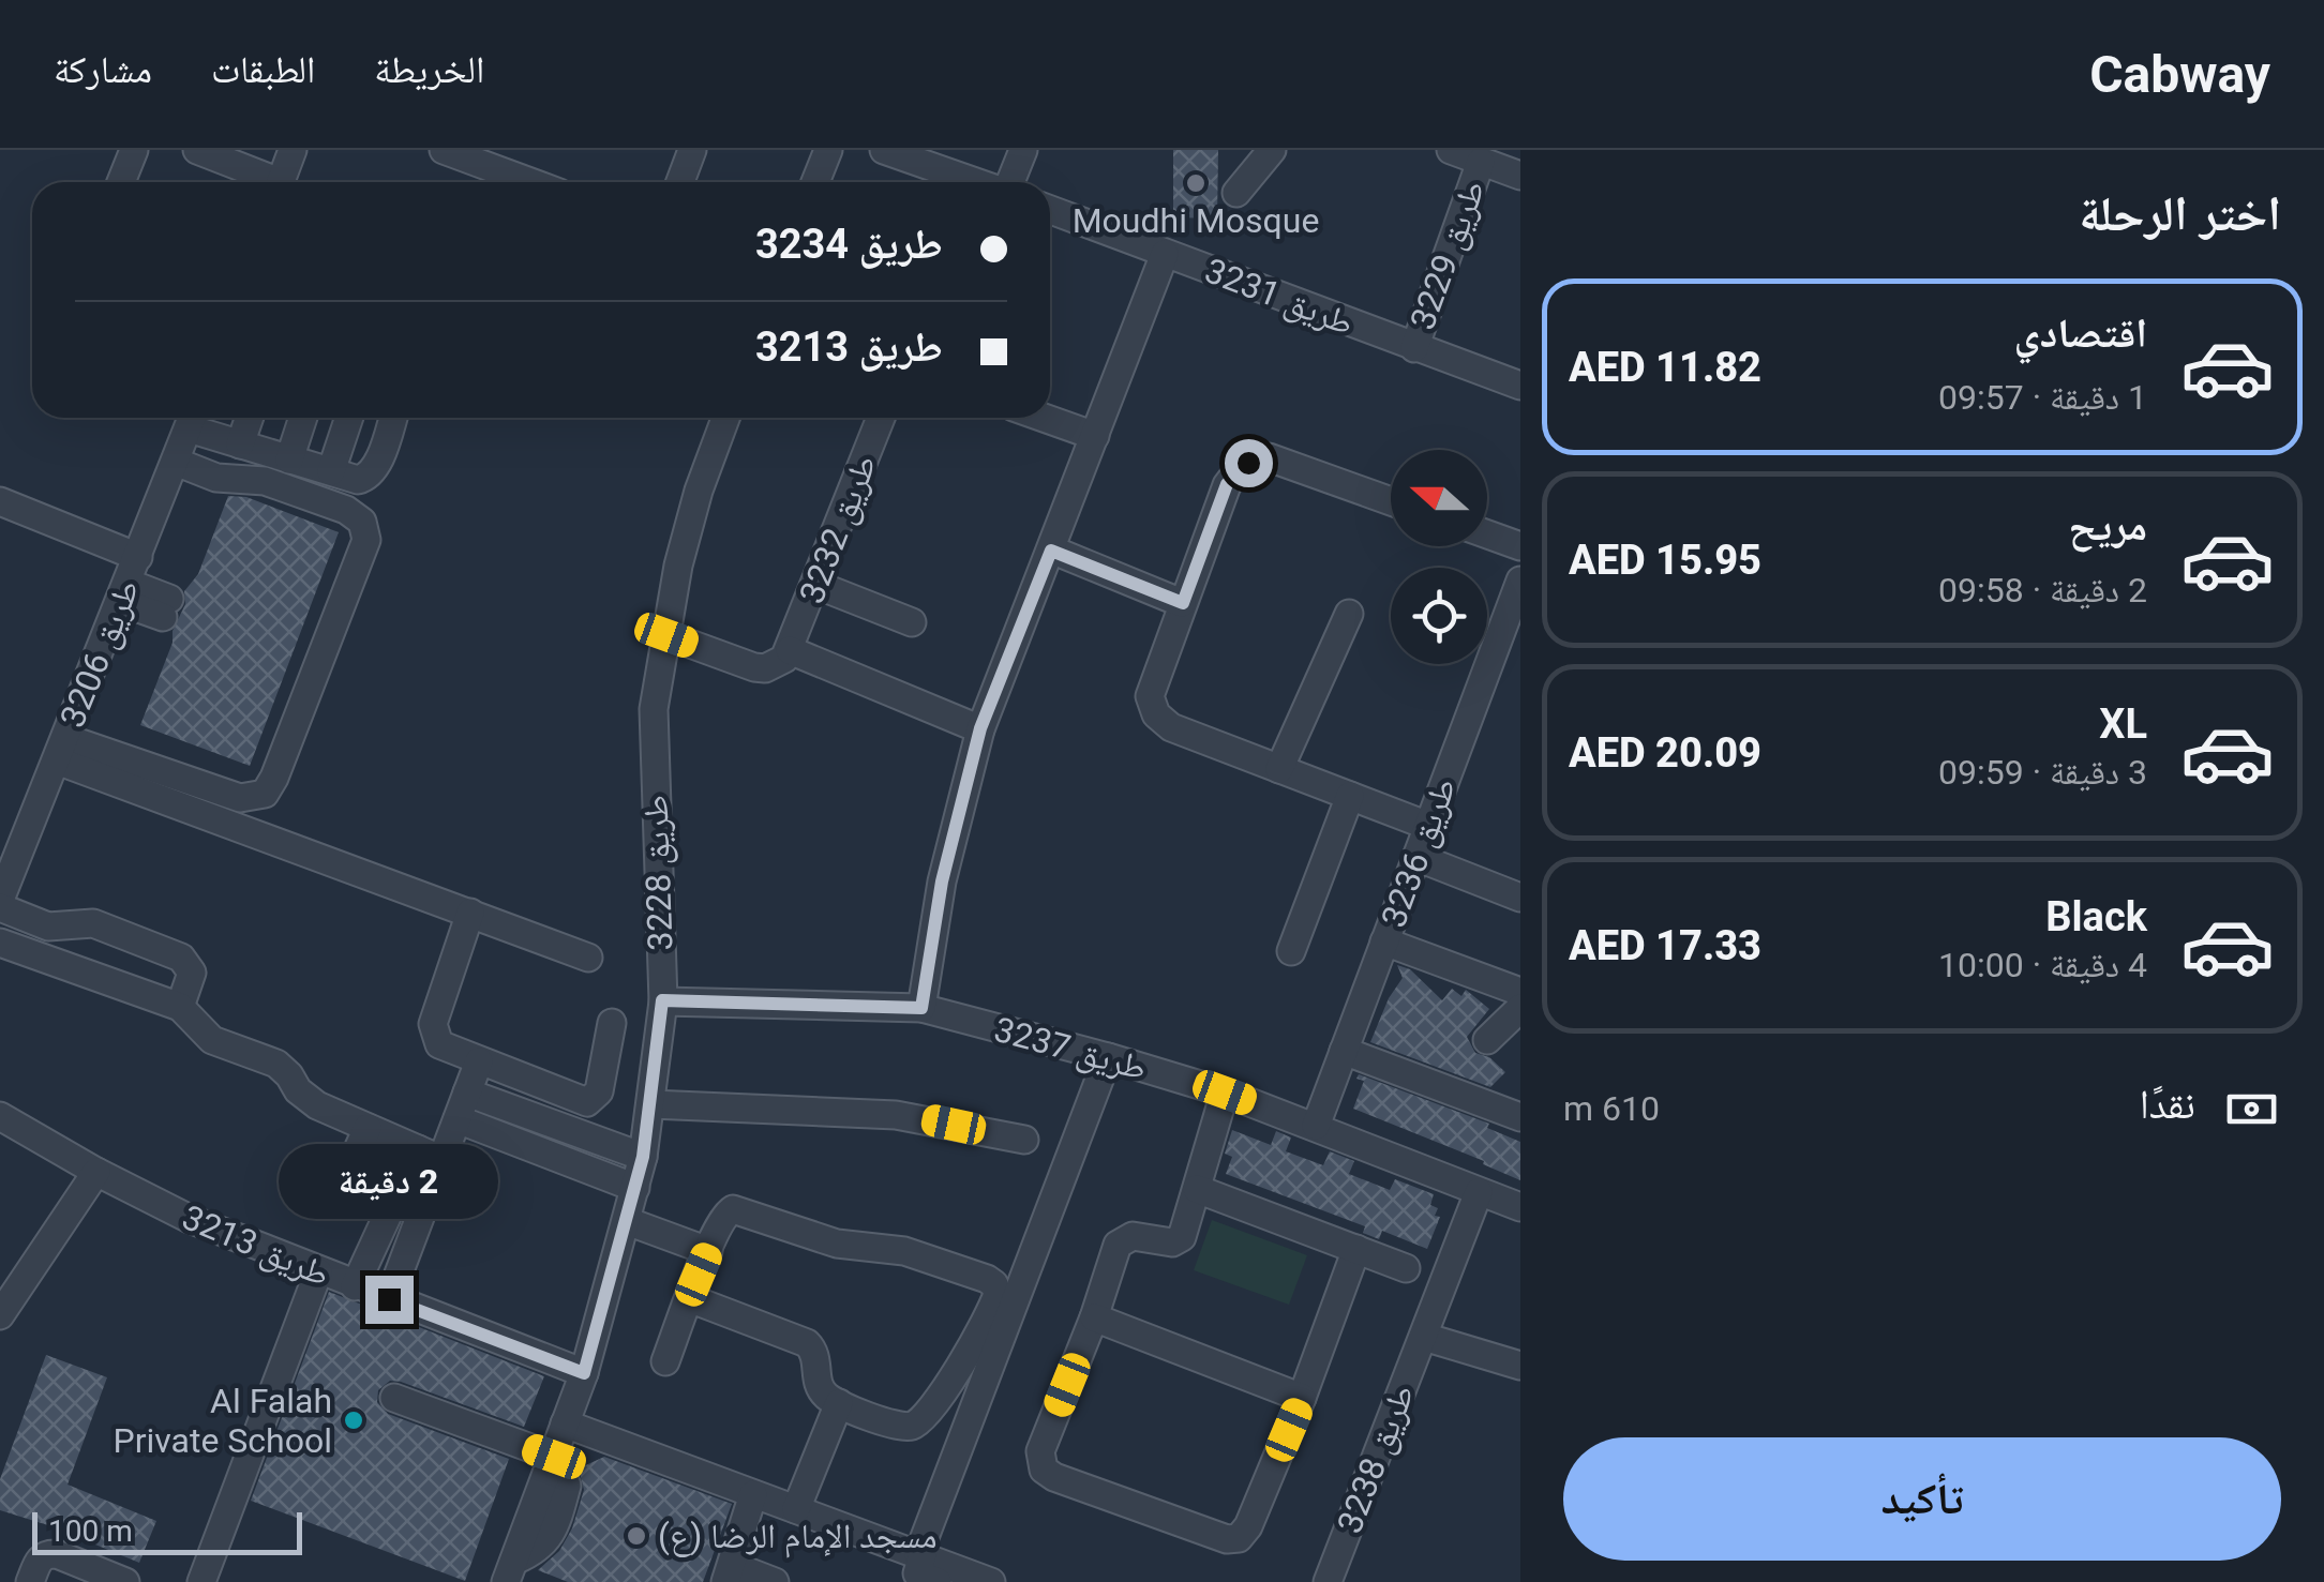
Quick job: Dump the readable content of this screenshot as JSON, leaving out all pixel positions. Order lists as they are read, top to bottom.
{
  "streets": {
    "street": [
      "طريق 3229",
      "طريق 3231",
      "طريق 3232",
      "طريق 3206",
      "طريق 3236",
      "طريق 3228",
      "طريق 3237",
      "طريق 3213",
      "طريق 3238"
    ]
  },
  "crossings": [
    ["طريق 3229", "طريق 3231"],
    ["طريق 3236", "طريق 3237"],
    ["طريق 3228", "طريق 3237"],
    ["طريق 3228", "طريق 3213"],
    ["طريق 3237", "طريق 3238"]
  ],
  "places": ["Moudhi Mosque", "Al Falah Private School", "مسجد الإمام الرضا (ع)"],
  "scale_bar": "100 m",
  "north": "left",
  "page": {
    "header": "Cabway",
    "nav": ["الخريطة", "الطبقات", "مشاركة"],
    "heading": "اختر الرحلة",
    "banner": ["طريق 3234", "طريق 3213"],
    "list": [
      {
        "name": "اقتصادي",
        "note": "1 دقيقة · 09:57",
        "value": "AED 11.82"
      },
      {
        "name": "مريح",
        "note": "2 دقيقة · 09:58",
        "value": "AED 15.95"
      },
      {
        "name": "XL",
        "note": "3 دقيقة · 09:59",
        "value": "AED 20.09"
      },
      {
        "name": "Black",
        "note": "4 دقيقة · 10:00",
        "value": "AED 17.33"
      }
    ],
    "pay": ["نقدًا", "610 m"],
    "bubble": "2 دقيقة",
    "buttons": "تأكيد",
    "scale": "100 m"
  }
}
